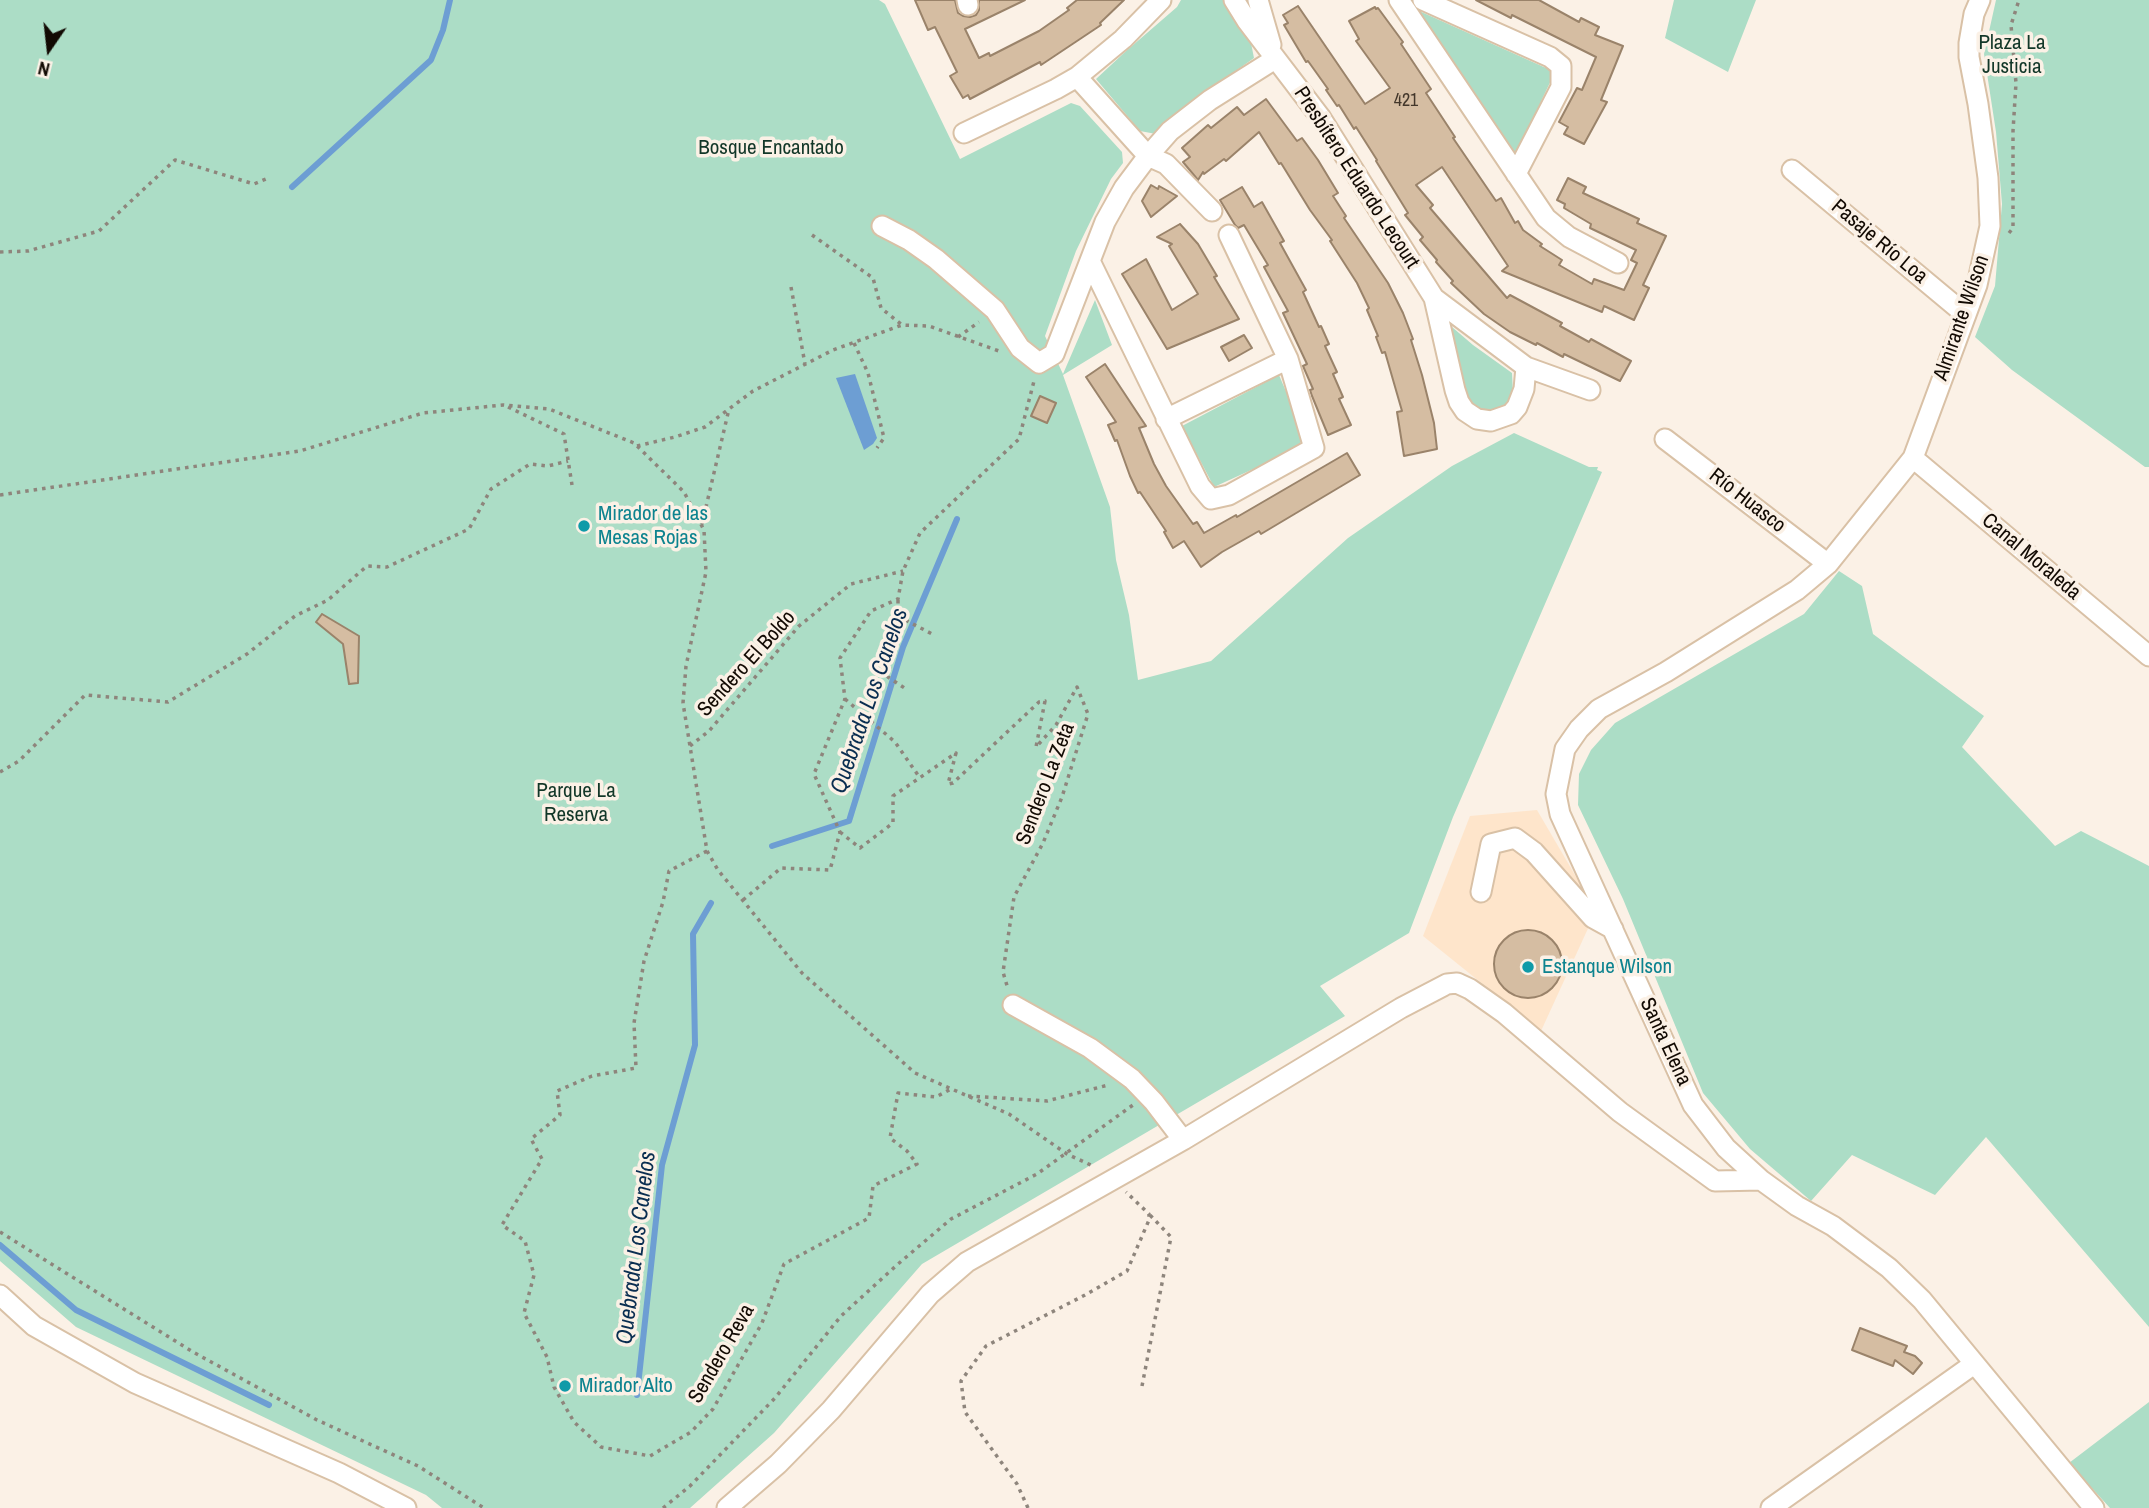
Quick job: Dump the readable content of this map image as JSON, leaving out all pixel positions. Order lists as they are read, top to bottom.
{
  "streets": {
    "street": [
      "Presbítero Eduardo Lecourt",
      "Pasaje Río Loa",
      "Almirante Wilson",
      "Río Huasco",
      "Canal Moraleda",
      "Santa Elena"
    ],
    "path": ["Sendero El Boldo", "Sendero La Zeta", "Sendero Reva"]
  },
  "crossings": [
    ["Pasaje Río Loa", "Almirante Wilson"],
    ["Almirante Wilson", "Río Huasco"],
    ["Almirante Wilson", "Canal Moraleda"],
    ["Almirante Wilson", "Santa Elena"],
    ["Río Huasco", "Santa Elena"]
  ],
  "water": ["Quebrada Los Canelos"],
  "parks": ["Plaza La Justicia", "Bosque Encantado", "Parque La Reserva"],
  "places": ["Mirador de las Mesas Rojas", "Estanque Wilson", "Mirador Alto"],
  "house_numbers": ["421"],
  "north": "bottom"
}
